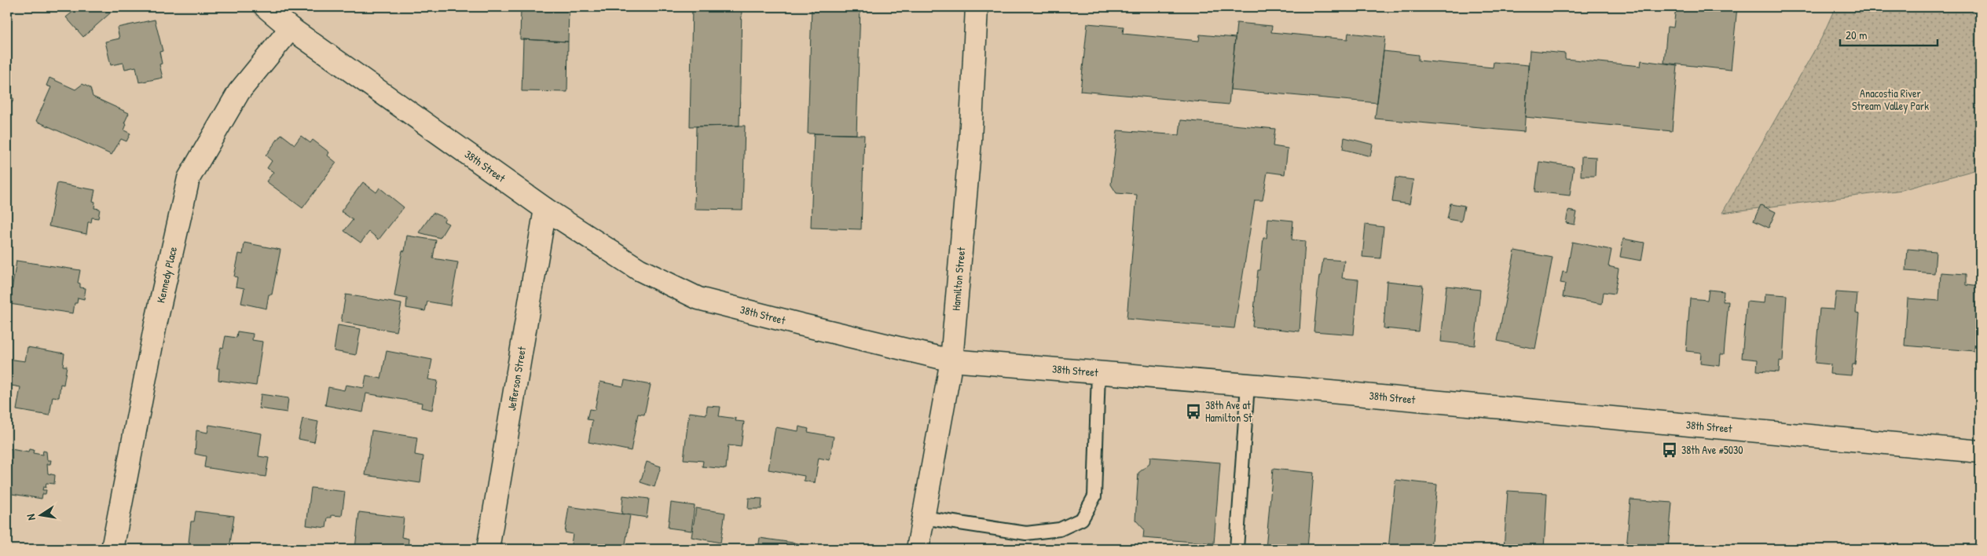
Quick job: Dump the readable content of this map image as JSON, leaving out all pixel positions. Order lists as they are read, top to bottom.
{
  "streets": {
    "street": [
      "38th Street",
      "Kennedy Place",
      "Hamilton Street",
      "Jefferson Street"
    ]
  },
  "crossings": [
    ["38th Street", "Kennedy Place"],
    ["38th Street", "Hamilton Street"],
    ["38th Street", "Jefferson Street"]
  ],
  "parks": ["Anacostia River Stream Valley Park"],
  "places": {
    "bus stop": ["38th Ave at Hamilton St", "38th Ave #5030"]
  },
  "scale_bar": "20 m",
  "north": "left"
}
